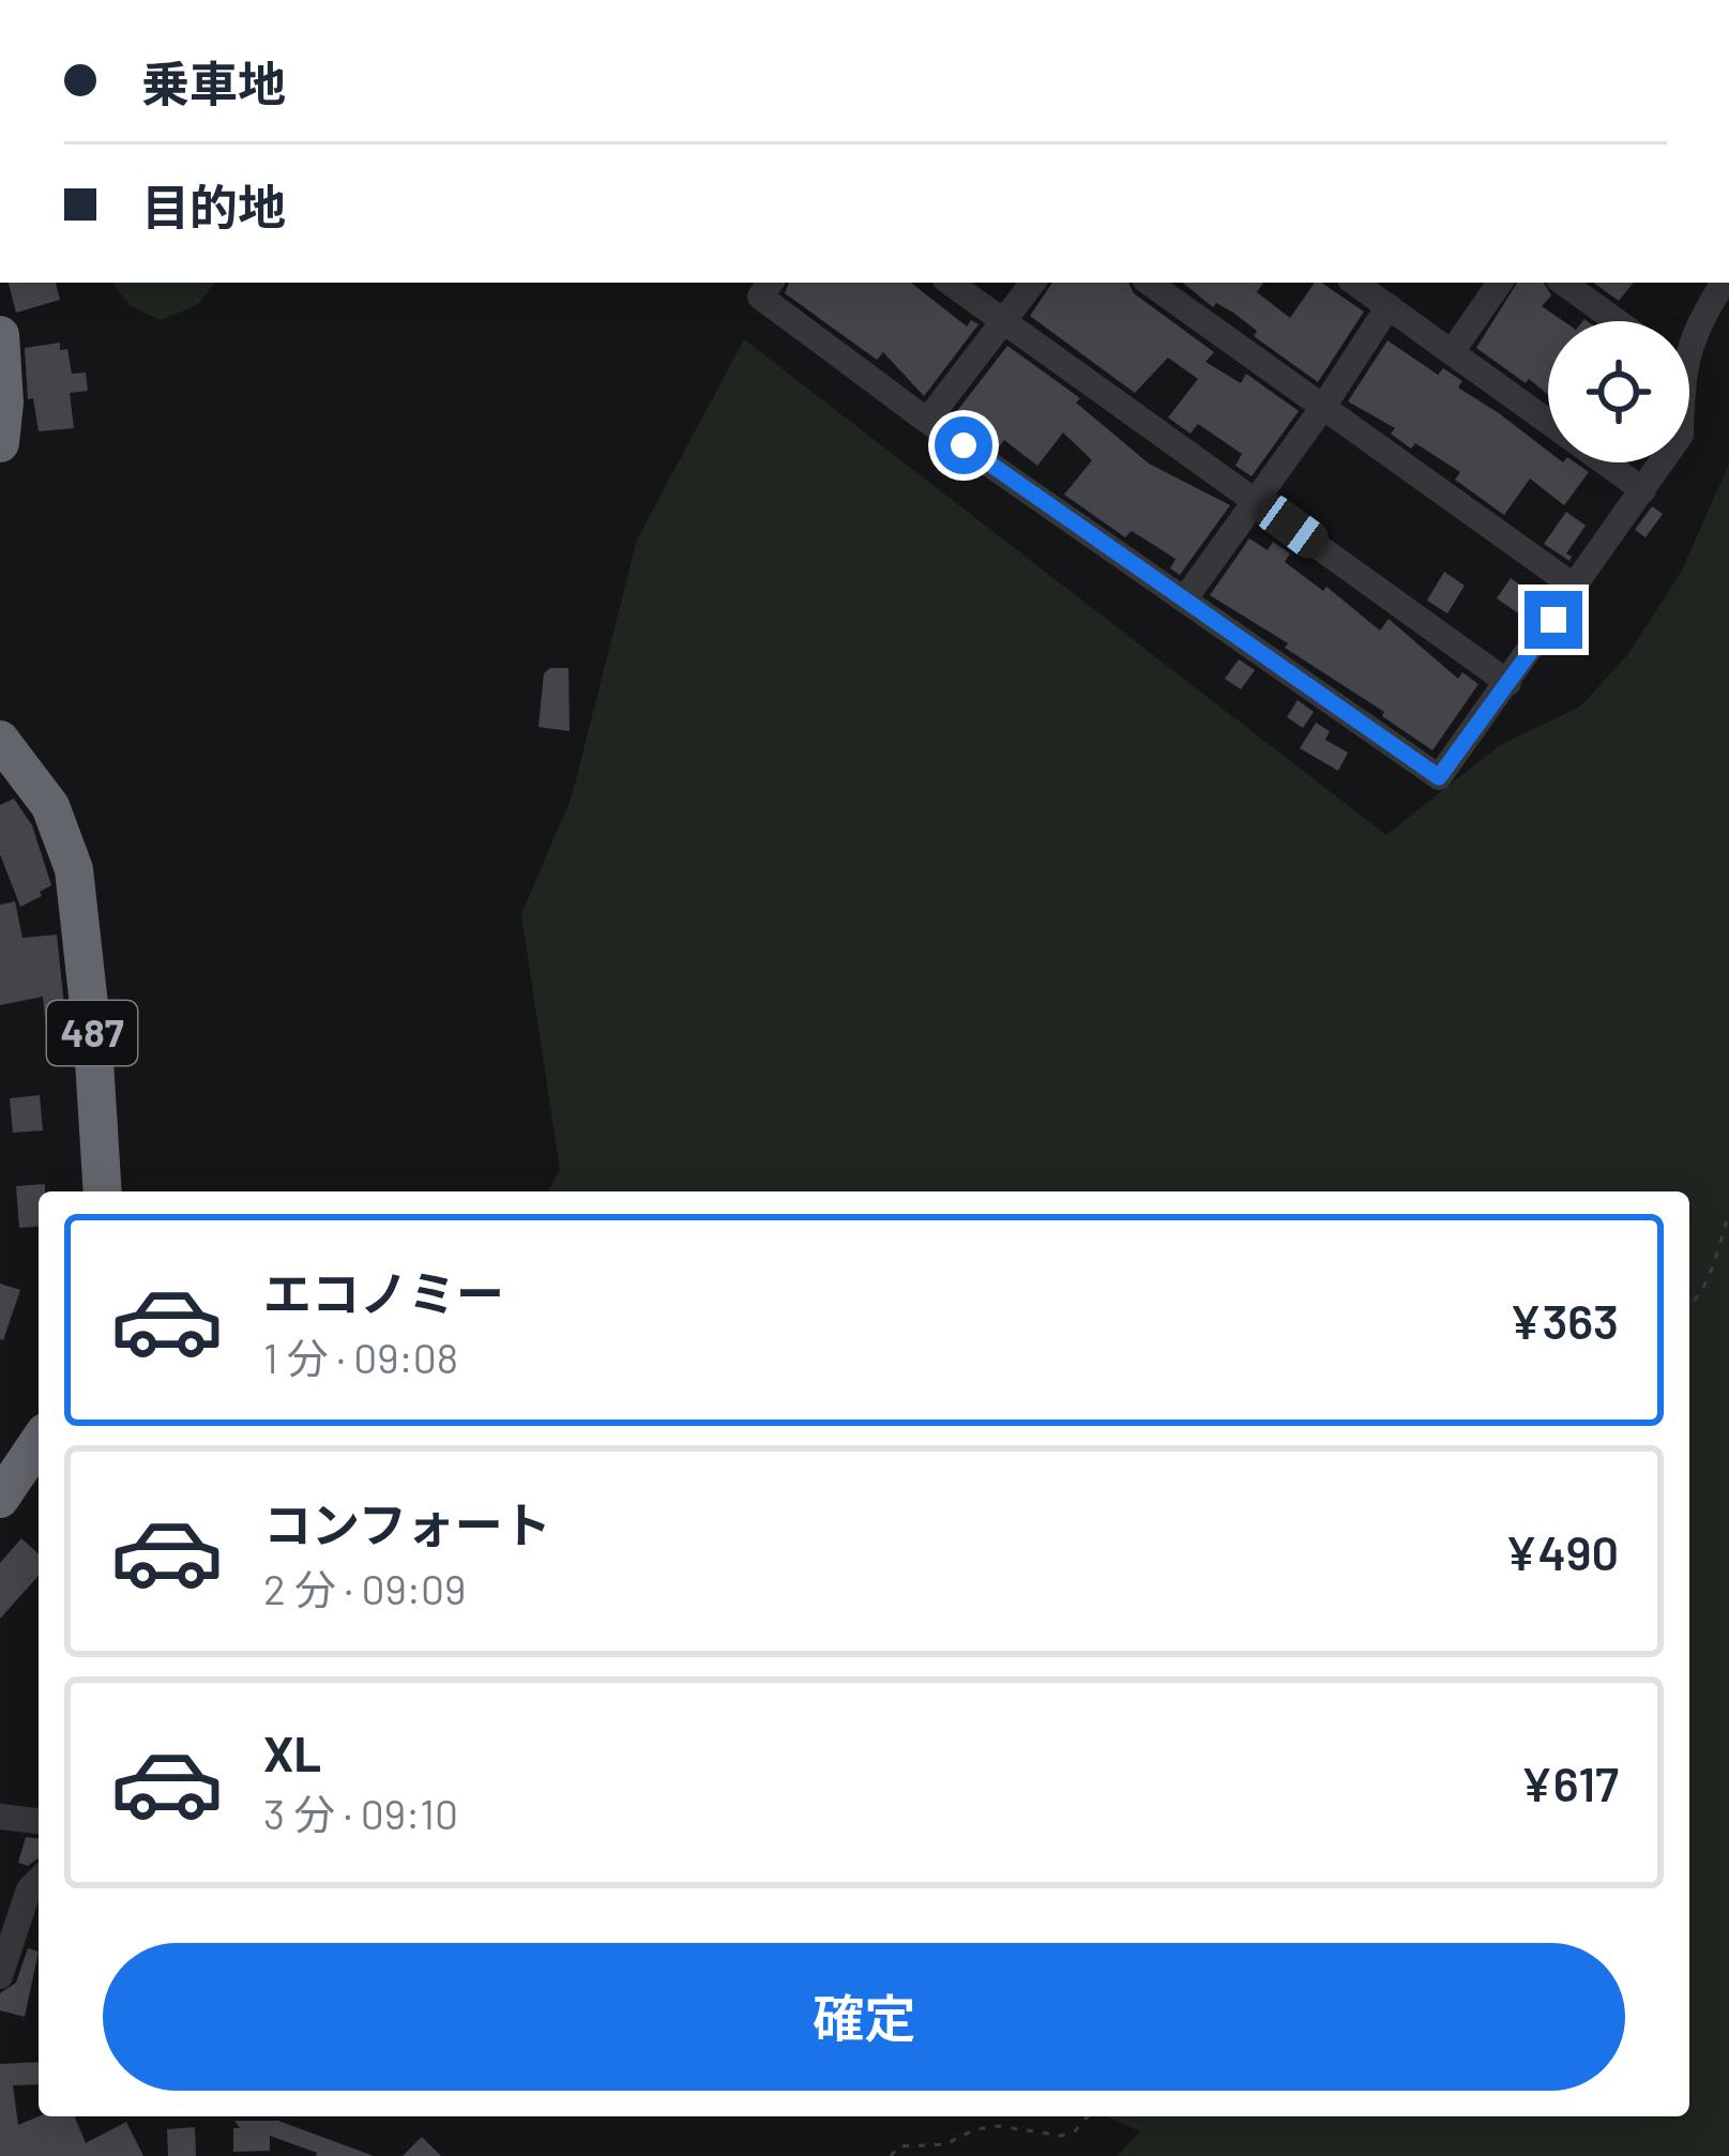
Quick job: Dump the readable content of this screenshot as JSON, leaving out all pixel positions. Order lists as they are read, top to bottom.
{
  "streets": {
    "highway": ["487"]
  },
  "page": {
    "banner": ["乗車地", "目的地"],
    "list": [
      {
        "name": "エコノミー",
        "note": "1 分 · 09:08",
        "value": "¥363"
      },
      {
        "name": "コンフォート",
        "note": "2 分 · 09:09",
        "value": "¥490"
      },
      {
        "name": "XL",
        "note": "3 分 · 09:10",
        "value": "¥617"
      }
    ],
    "buttons": "確定"
  }
}
